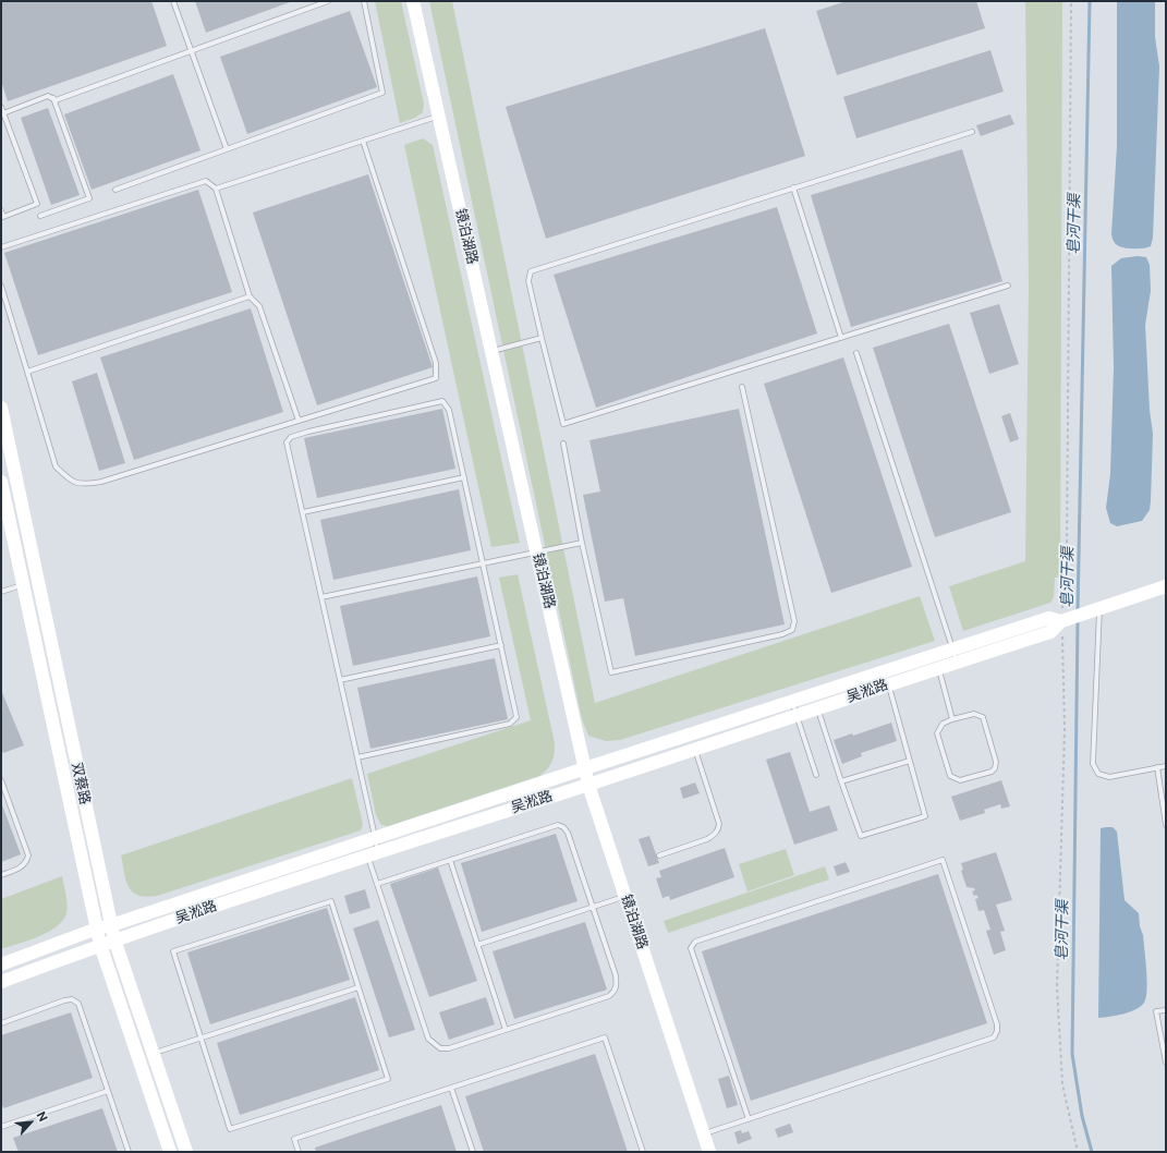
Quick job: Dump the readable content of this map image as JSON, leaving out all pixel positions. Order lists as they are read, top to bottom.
{
  "streets": {
    "street": ["镜泊湖路", "吴淞路", "双蔡路"]
  },
  "crossings": [
    ["镜泊湖路", "吴淞路"],
    ["吴淞路", "双蔡路"]
  ],
  "water": ["皂河干渠"],
  "north": "top right"
}
